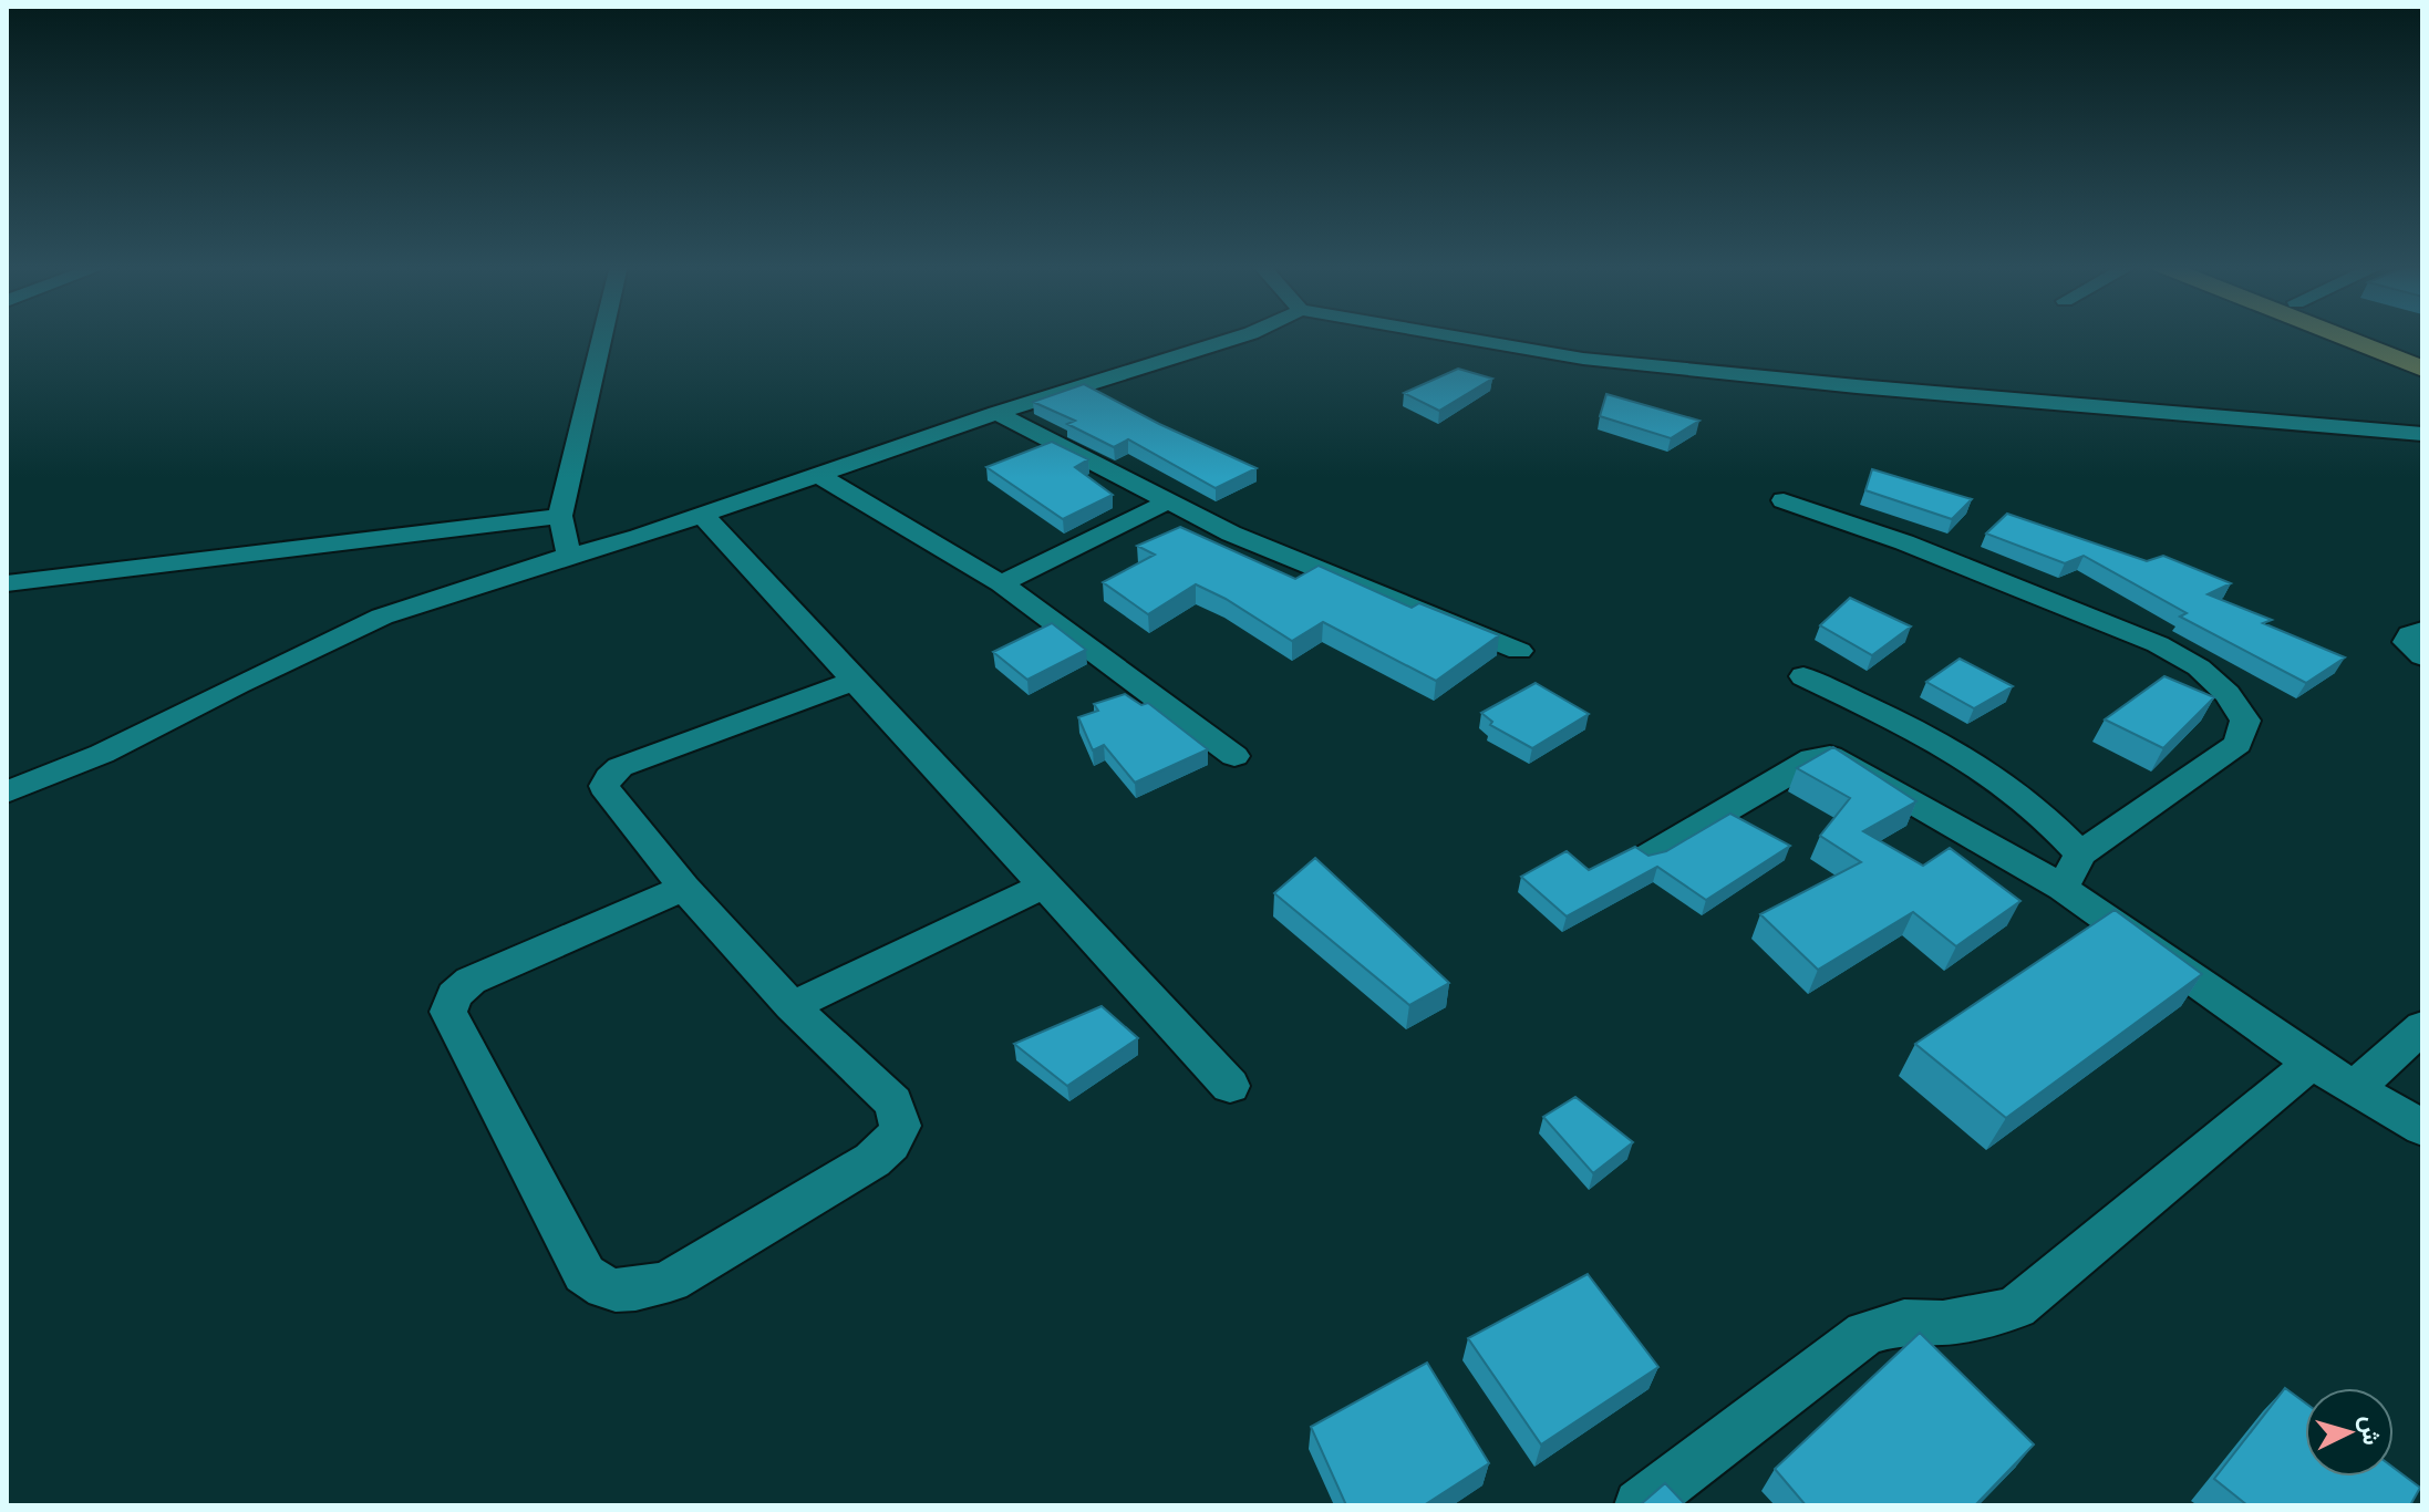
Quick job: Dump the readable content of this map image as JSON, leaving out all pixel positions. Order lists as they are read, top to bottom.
{
  "north": "right"
}
